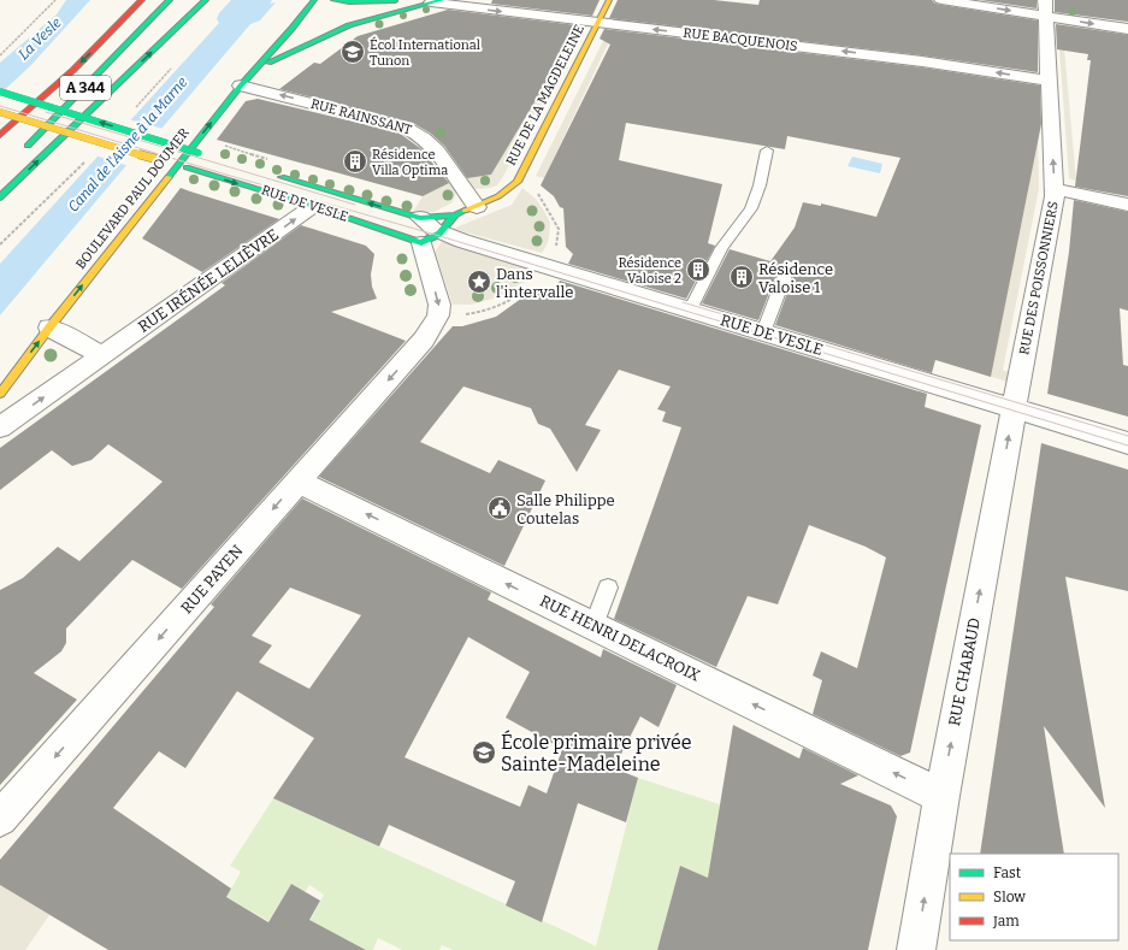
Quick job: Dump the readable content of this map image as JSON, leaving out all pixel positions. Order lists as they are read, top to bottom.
{
  "streets": {
    "main road": [
      "A 344",
      "RUE DE LA MAGDELEINE",
      "BOULEVARD PAUL DOUMER",
      "RUE DE VESLE"
    ],
    "street": [
      "RUE BACQUENOIS",
      "RUE RAINSSANT",
      "RUE DES POISSONNIERS",
      "RUE IRÉNÉE LELIÈVRE",
      "RUE PAYEN",
      "RUE HENRI DELACROIX",
      "RUE CHABAUD"
    ]
  },
  "crossings": [
    ["RUE BACQUENOIS", "RUE DE LA MAGDELEINE"],
    ["RUE BACQUENOIS", "RUE DES POISSONNIERS"],
    ["RUE DE LA MAGDELEINE", "RUE RAINSSANT"],
    ["RUE RAINSSANT", "BOULEVARD PAUL DOUMER"],
    ["RUE DE VESLE", "RUE DES POISSONNIERS"],
    ["RUE DE VESLE", "RUE IRÉNÉE LELIÈVRE"],
    ["RUE DE VESLE", "RUE PAYEN"],
    ["RUE DE VESLE", "RUE CHABAUD"],
    ["RUE DES POISSONNIERS", "RUE CHABAUD"],
    ["RUE PAYEN", "RUE HENRI DELACROIX"],
    ["RUE HENRI DELACROIX", "RUE CHABAUD"]
  ],
  "one_way": [
    "RUE RAINSSANT",
    "BOULEVARD PAUL DOUMER",
    "RUE IRÉNÉE LELIÈVRE",
    "RUE PAYEN",
    "RUE HENRI DELACROIX",
    "RUE CHABAUD"
  ],
  "water": ["La Vesle", "Canal de l'Aisne à la Marne"],
  "places": {
    "school or university": ["Écol International Tunon", "École primaire privée Sainte-Madeleine"],
    "building": ["Résidence Villa Optima", "Résidence Valoise 2", "Résidence Valoise 1"],
    "place": ["Dans l'intervalle"],
    "public building": ["Salle Philippe Coutelas"]
  },
  "legend": ["Fast", "Slow", "Jam"]
}
